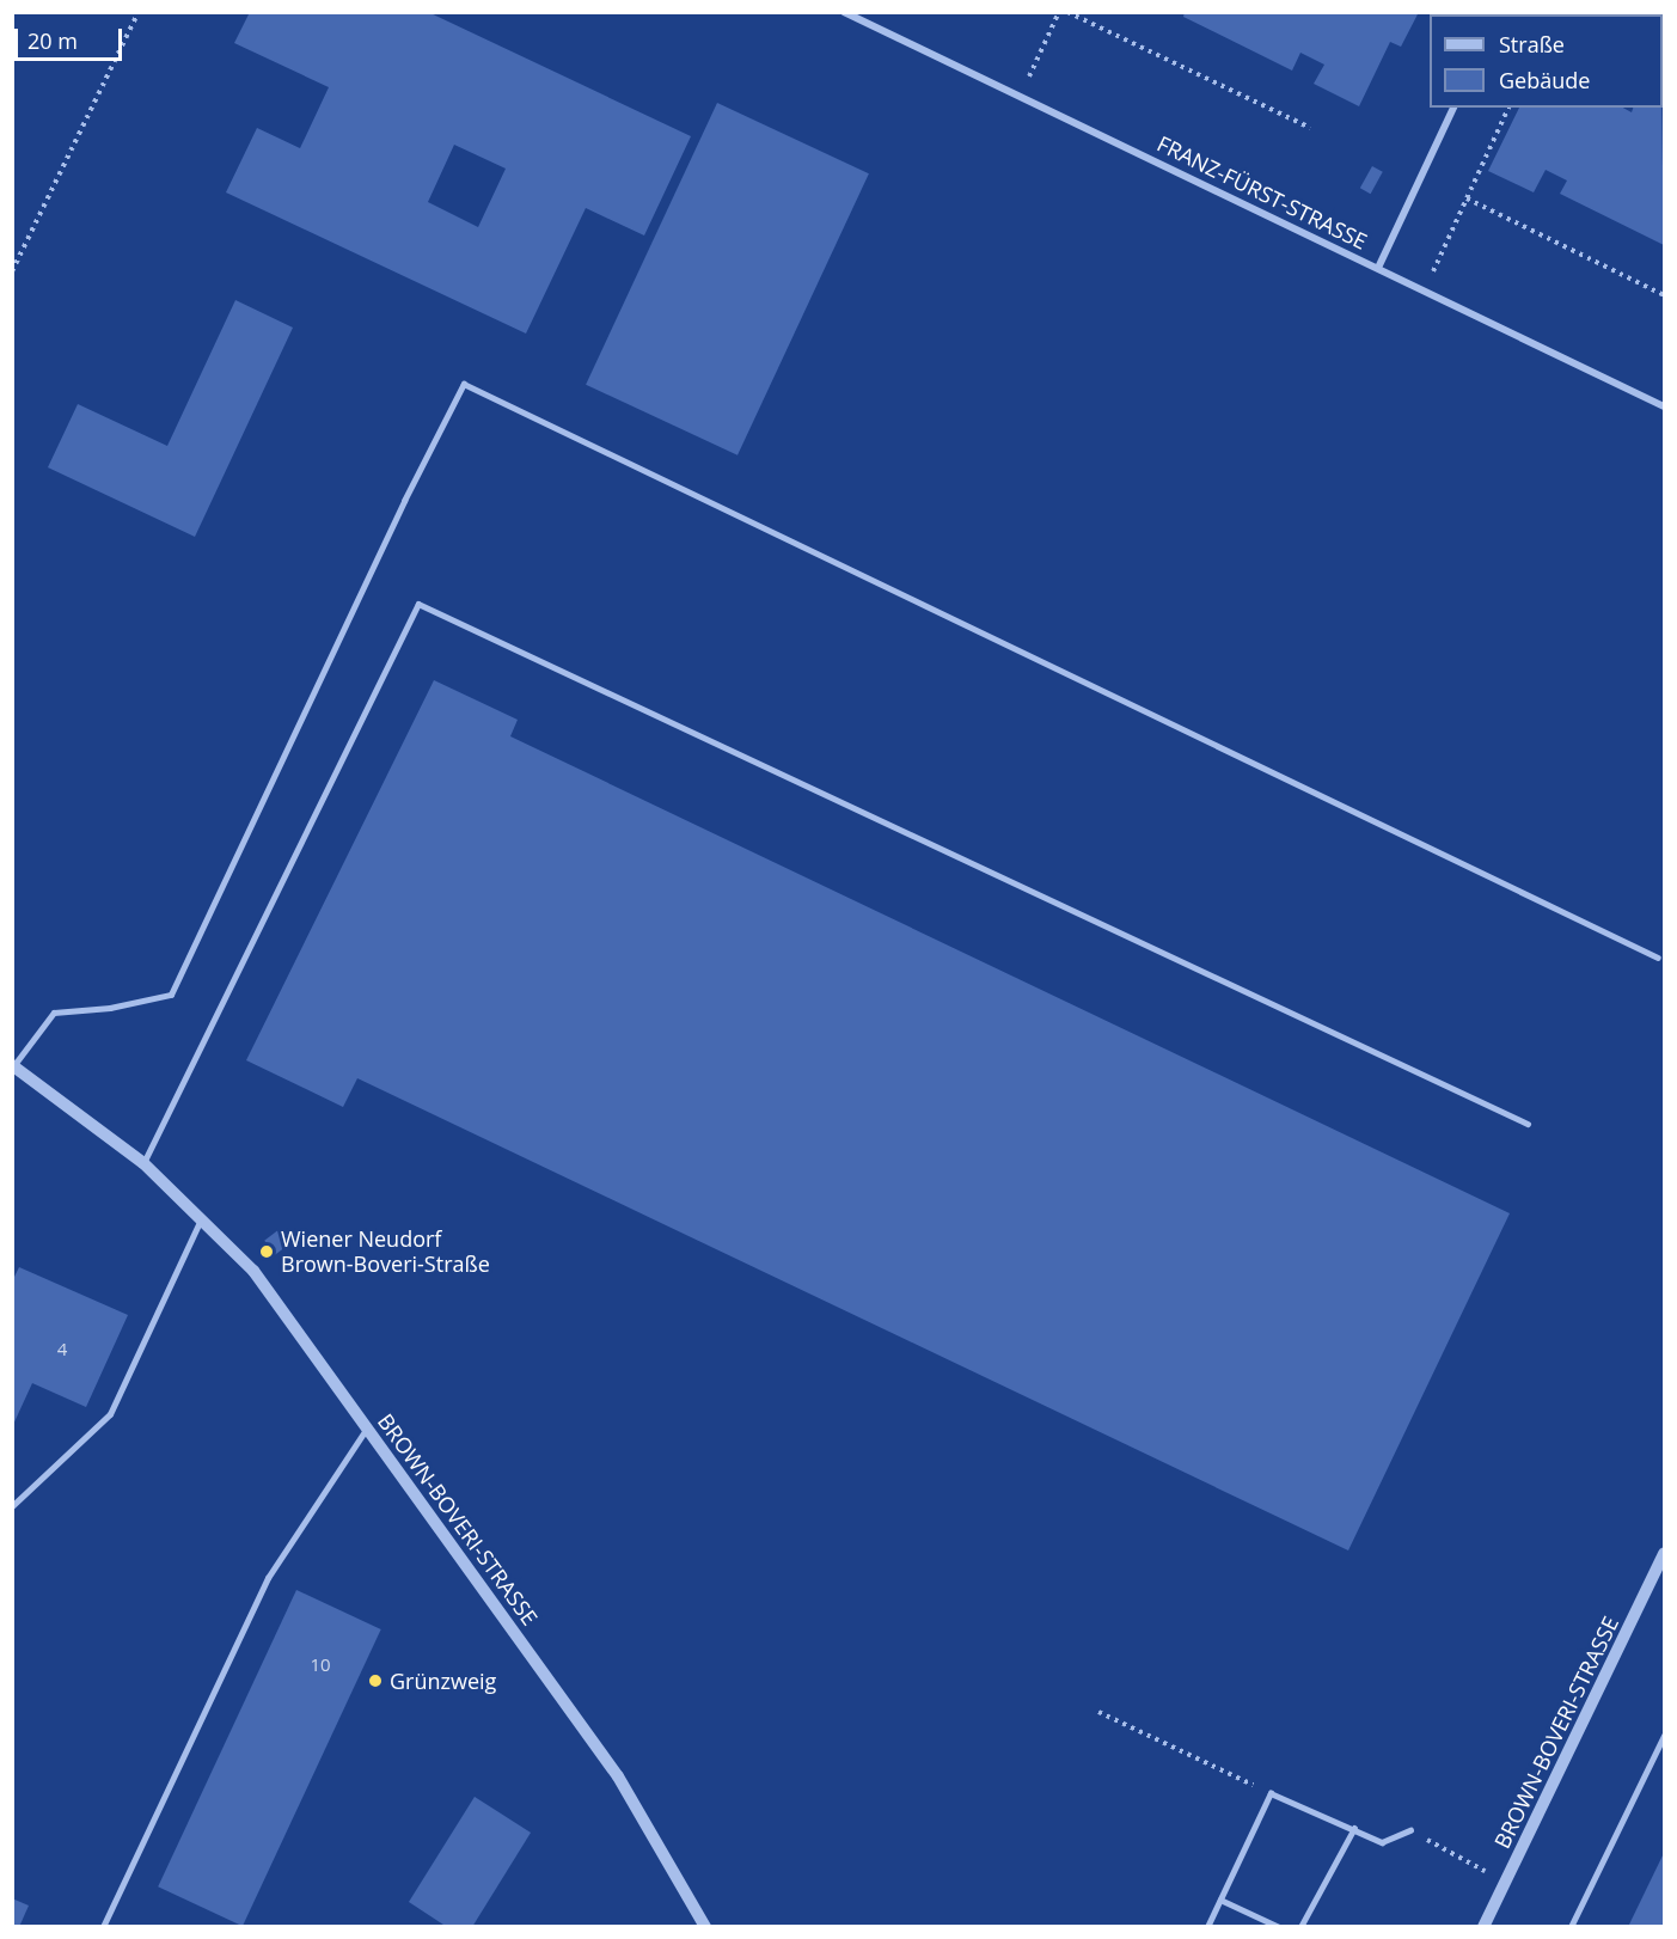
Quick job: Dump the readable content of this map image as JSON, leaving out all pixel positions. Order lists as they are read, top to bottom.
{
  "streets": {
    "street": ["FRANZ-FÜRST-STRASSE", "BROWN-BOVERI-STRASSE"]
  },
  "places": ["Wiener Neudorf Brown-Boveri-Straße", "Grünzweig"],
  "house_numbers": ["4", "10"],
  "legend": ["Straße", "Gebäude"],
  "scale_bar": "20 m"
}
